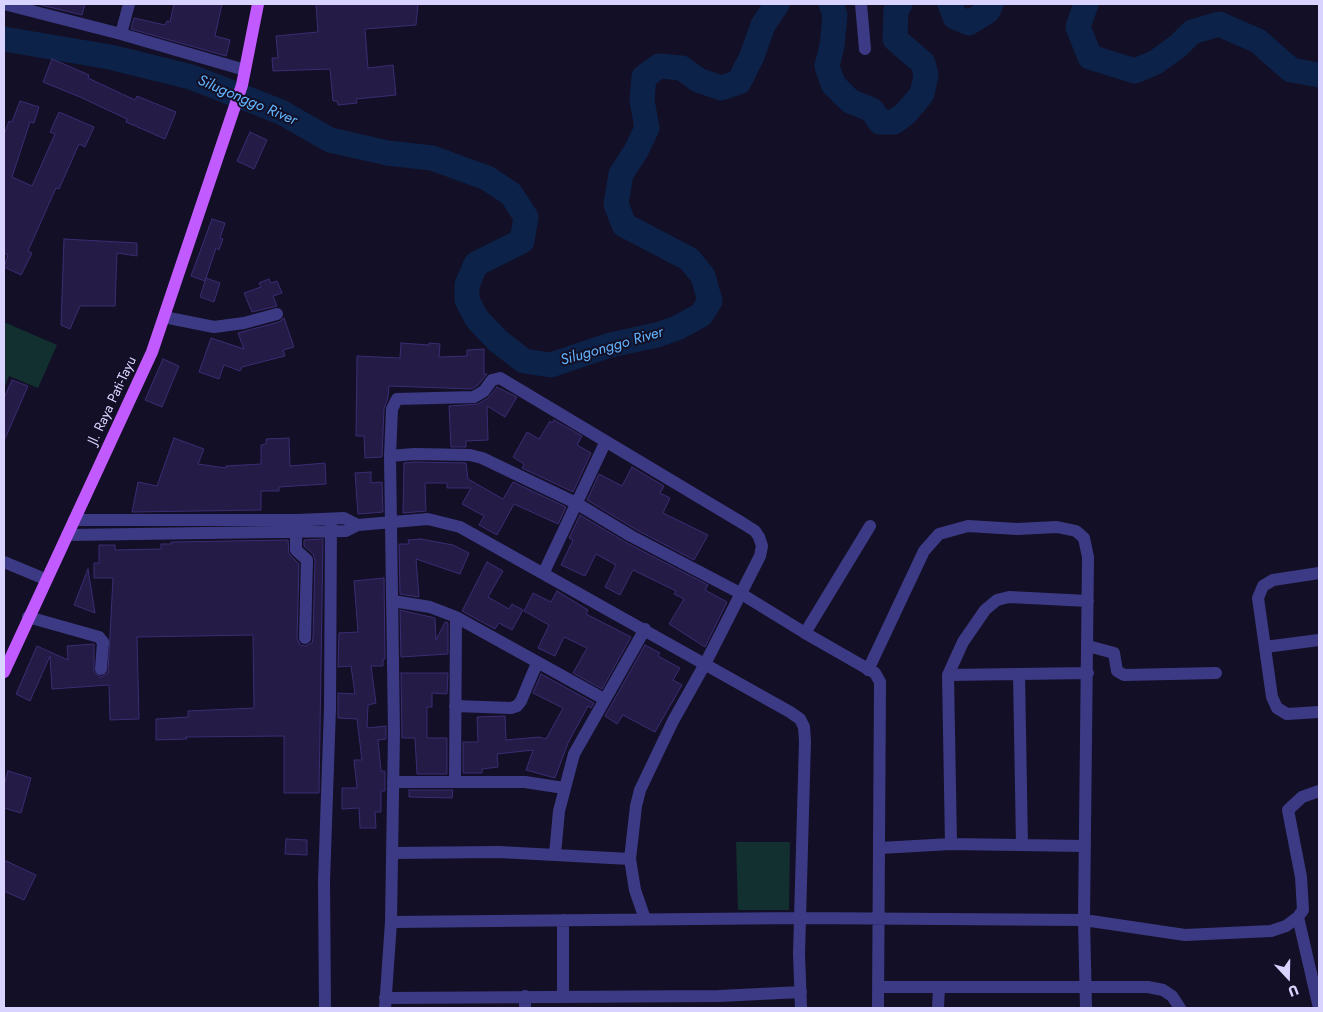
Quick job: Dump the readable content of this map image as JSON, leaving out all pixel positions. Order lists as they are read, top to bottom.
{
  "streets": {
    "main road": ["Jl. Raya Pati-Tayu"]
  },
  "water": ["Silugonggo River"],
  "north": "bottom"
}
